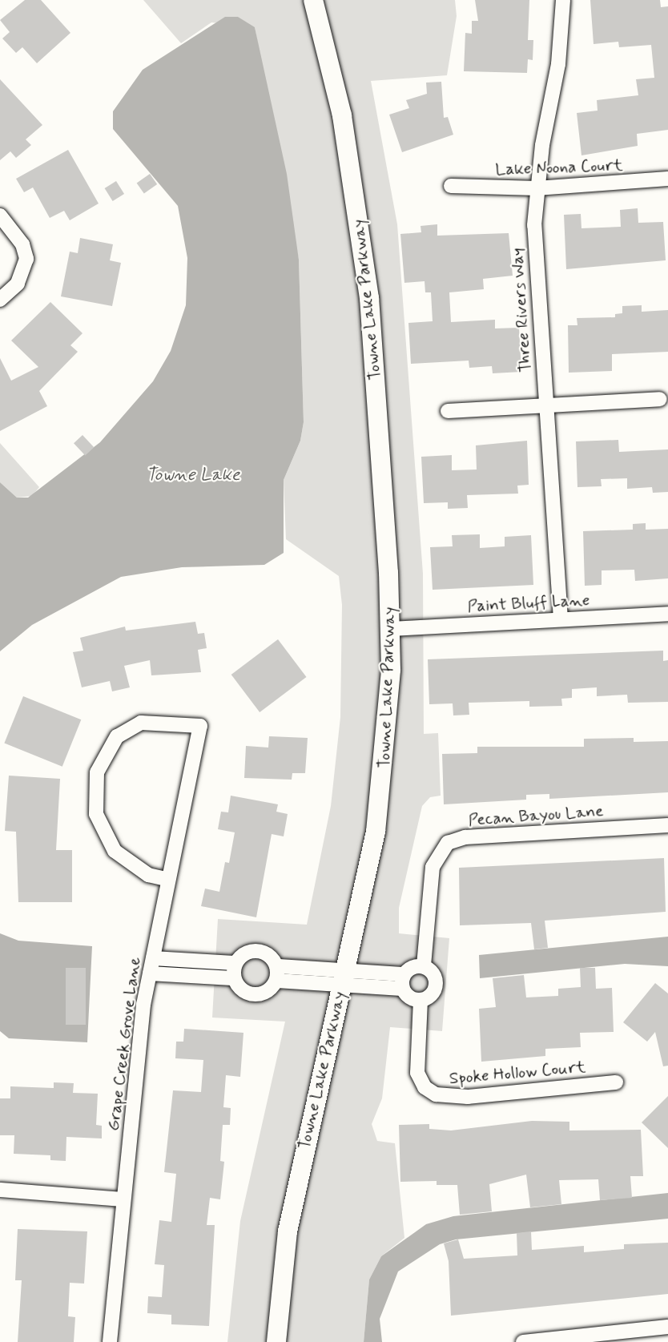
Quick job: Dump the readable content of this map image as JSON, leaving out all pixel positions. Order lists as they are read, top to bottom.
{
  "streets": {
    "street": [
      "Lake Noona Court",
      "Towne Lake Parkway",
      "Three Rivers Way",
      "Paint Bluff Lane",
      "Pecan Bayou Lane",
      "Grape Creek Grove Lane",
      "Spoke Hollow Court"
    ]
  },
  "crossings": [
    ["Lake Noona Court", "Three Rivers Way"],
    ["Towne Lake Parkway", "Paint Bluff Lane"],
    ["Three Rivers Way", "Paint Bluff Lane"]
  ],
  "water": ["Towne Lake"]
}
